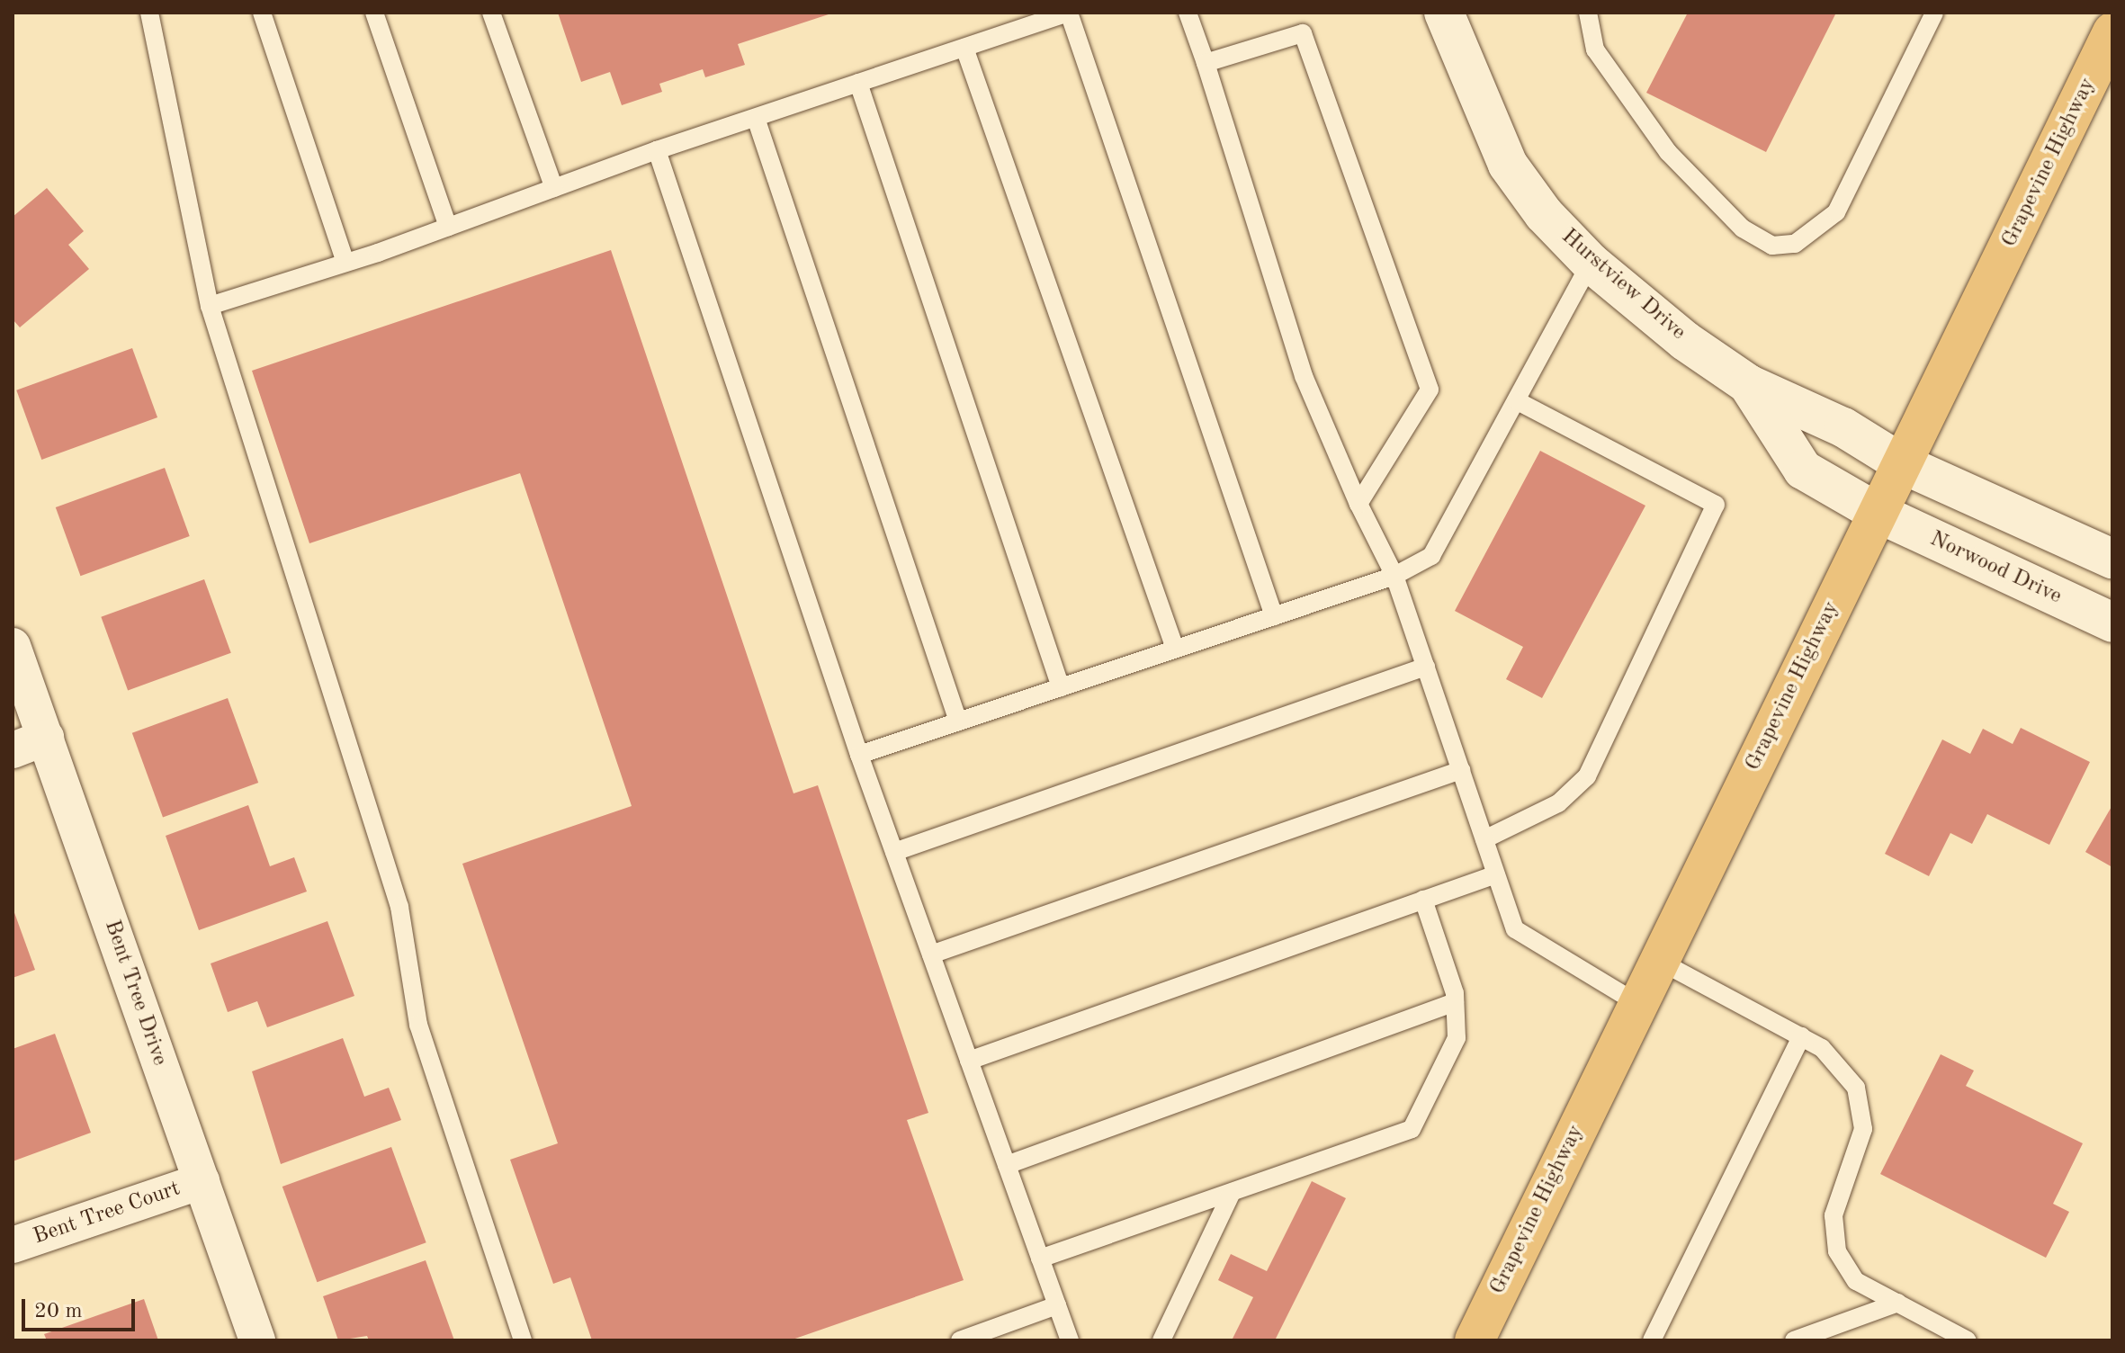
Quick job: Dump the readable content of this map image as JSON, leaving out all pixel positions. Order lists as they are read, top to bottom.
{
  "streets": {
    "main road": ["Grapevine Highway", "Hurstview Drive", "Norwood Drive"],
    "street": ["Bent Tree Drive", "Bent Tree Court"]
  },
  "crossings": [
    ["Grapevine Highway", "Hurstview Drive"],
    ["Grapevine Highway", "Norwood Drive"],
    ["Hurstview Drive", "Norwood Drive"],
    ["Bent Tree Drive", "Bent Tree Court"]
  ],
  "scale_bar": "20 m"
}
